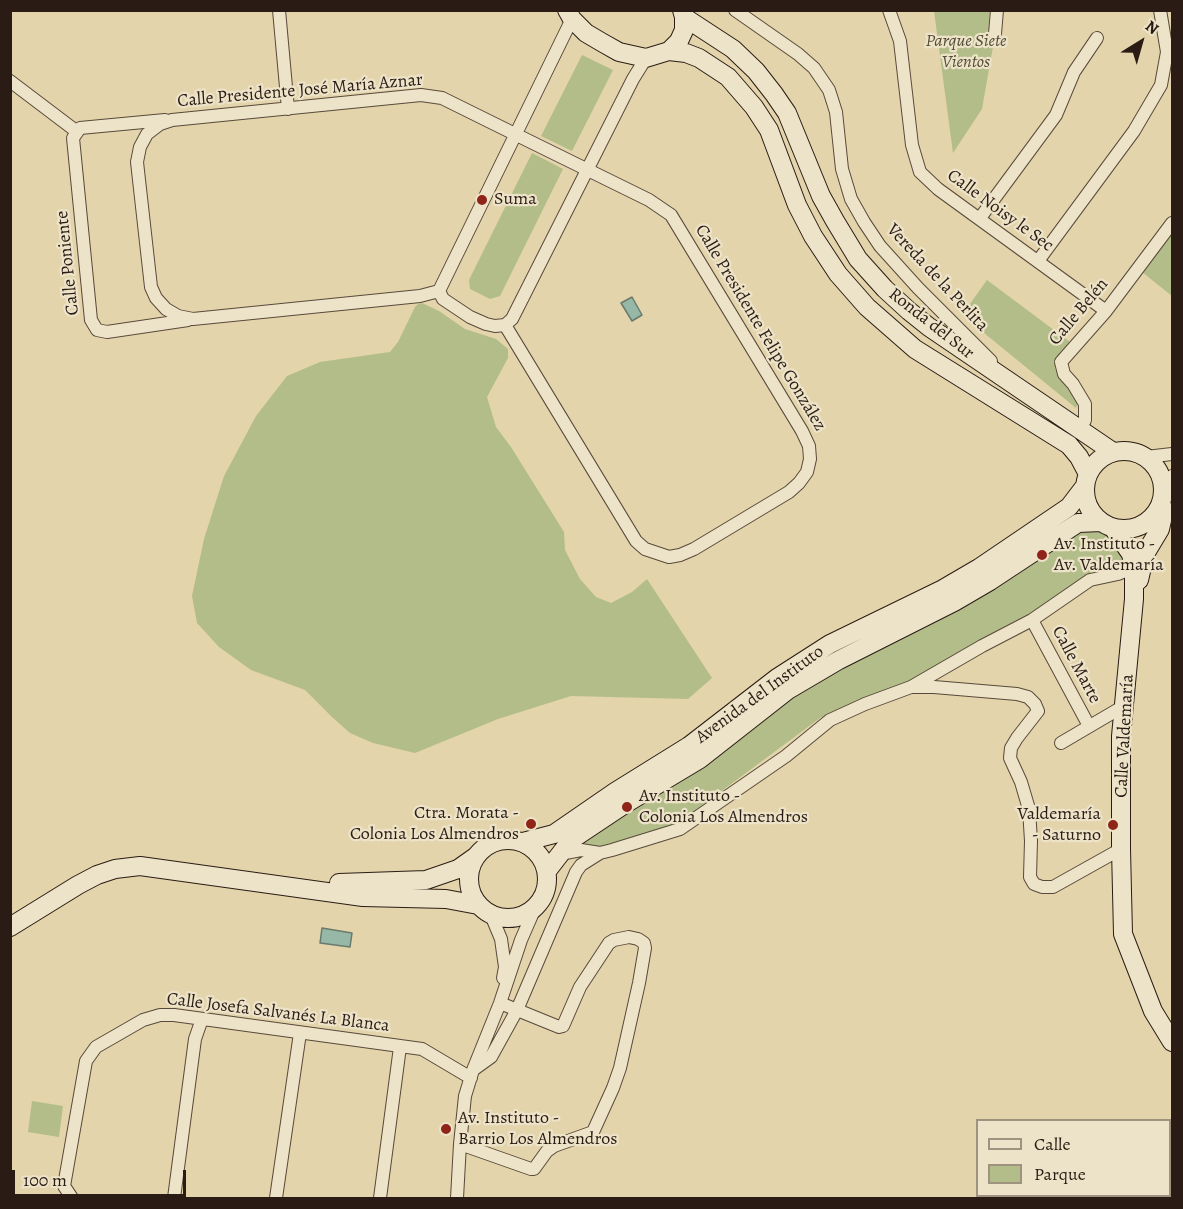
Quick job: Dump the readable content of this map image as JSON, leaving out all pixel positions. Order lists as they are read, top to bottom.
{
  "streets": {
    "main road": ["Ronda del Sur", "Avenida del Instituto", "Calle Valdemaría"],
    "street": [
      "Calle Presidente José María Aznar",
      "Calle Noisy le Sec",
      "Calle Poniente",
      "Vereda de la Perlita",
      "Calle Belén",
      "Calle Presidente Felipe González",
      "Calle Marte",
      "Calle Josefa Salvanés La Blanca"
    ]
  },
  "crossings": [
    ["Calle Presidente José María Aznar", "Calle Poniente"],
    ["Calle Presidente José María Aznar", "Calle Presidente Felipe González"],
    ["Calle Noisy le Sec", "Calle Belén"],
    ["Vereda de la Perlita", "Ronda del Sur"],
    ["Calle Belén", "Ronda del Sur"],
    ["Ronda del Sur", "Avenida del Instituto"],
    ["Ronda del Sur", "Calle Valdemaría"],
    ["Avenida del Instituto", "Calle Valdemaría"]
  ],
  "parks": ["Parque Siete Vientos"],
  "places": [
    "Suma",
    "Av. Instituto - Av. Valdemaría",
    "Av. Instituto - Colonia Los Almendros",
    "Ctra. Morata - Colonia Los Almendros",
    "Valdemaría - Saturno",
    "Av. Instituto - Barrio Los Almendros"
  ],
  "legend": ["Calle", "Parque"],
  "scale_bar": "100 m",
  "north": "top right"
}
